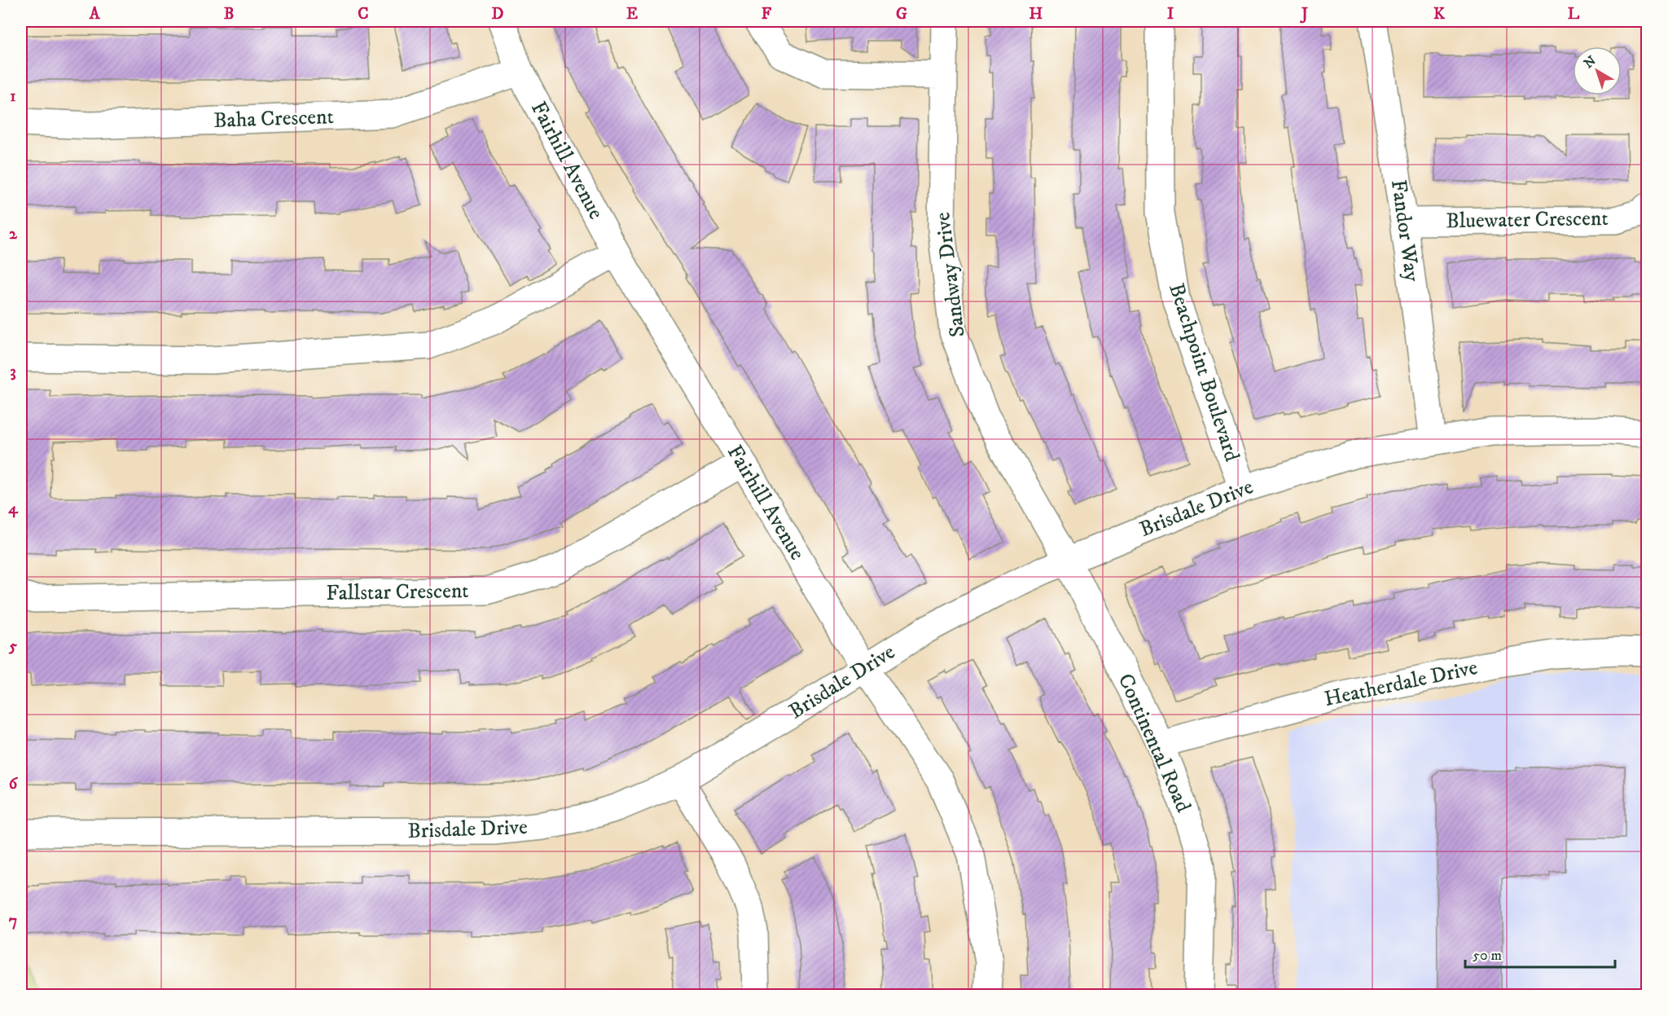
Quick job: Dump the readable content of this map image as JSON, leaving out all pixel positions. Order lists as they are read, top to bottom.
{
  "streets": {
    "street": [
      "Baha Crescent",
      "Fairhill Avenue",
      "Bluewater Crescent",
      "Fandor Way",
      "Sandway Drive",
      "Beachpoint Boulevard",
      "Brisdale Drive",
      "Fallstar Crescent",
      "Heatherdale Drive",
      "Continental Road"
    ]
  },
  "crossings": [
    ["Baha Crescent", "Fairhill Avenue"],
    ["Fairhill Avenue", "Brisdale Drive"],
    ["Fairhill Avenue", "Fallstar Crescent"],
    ["Bluewater Crescent", "Fandor Way"],
    ["Fandor Way", "Brisdale Drive"],
    ["Sandway Drive", "Brisdale Drive"],
    ["Sandway Drive", "Continental Road"],
    ["Beachpoint Boulevard", "Brisdale Drive"],
    ["Brisdale Drive", "Continental Road"],
    ["Heatherdale Drive", "Continental Road"]
  ],
  "scale_bar": "50 m",
  "north": "top left",
  "grid": {
    "columns": [
      "A",
      "B",
      "C",
      "D",
      "E",
      "F",
      "G",
      "H",
      "I",
      "J",
      "K",
      "L"
    ],
    "rows": [
      "1",
      "2",
      "3",
      "4",
      "5",
      "6",
      "7"
    ]
  }
}
